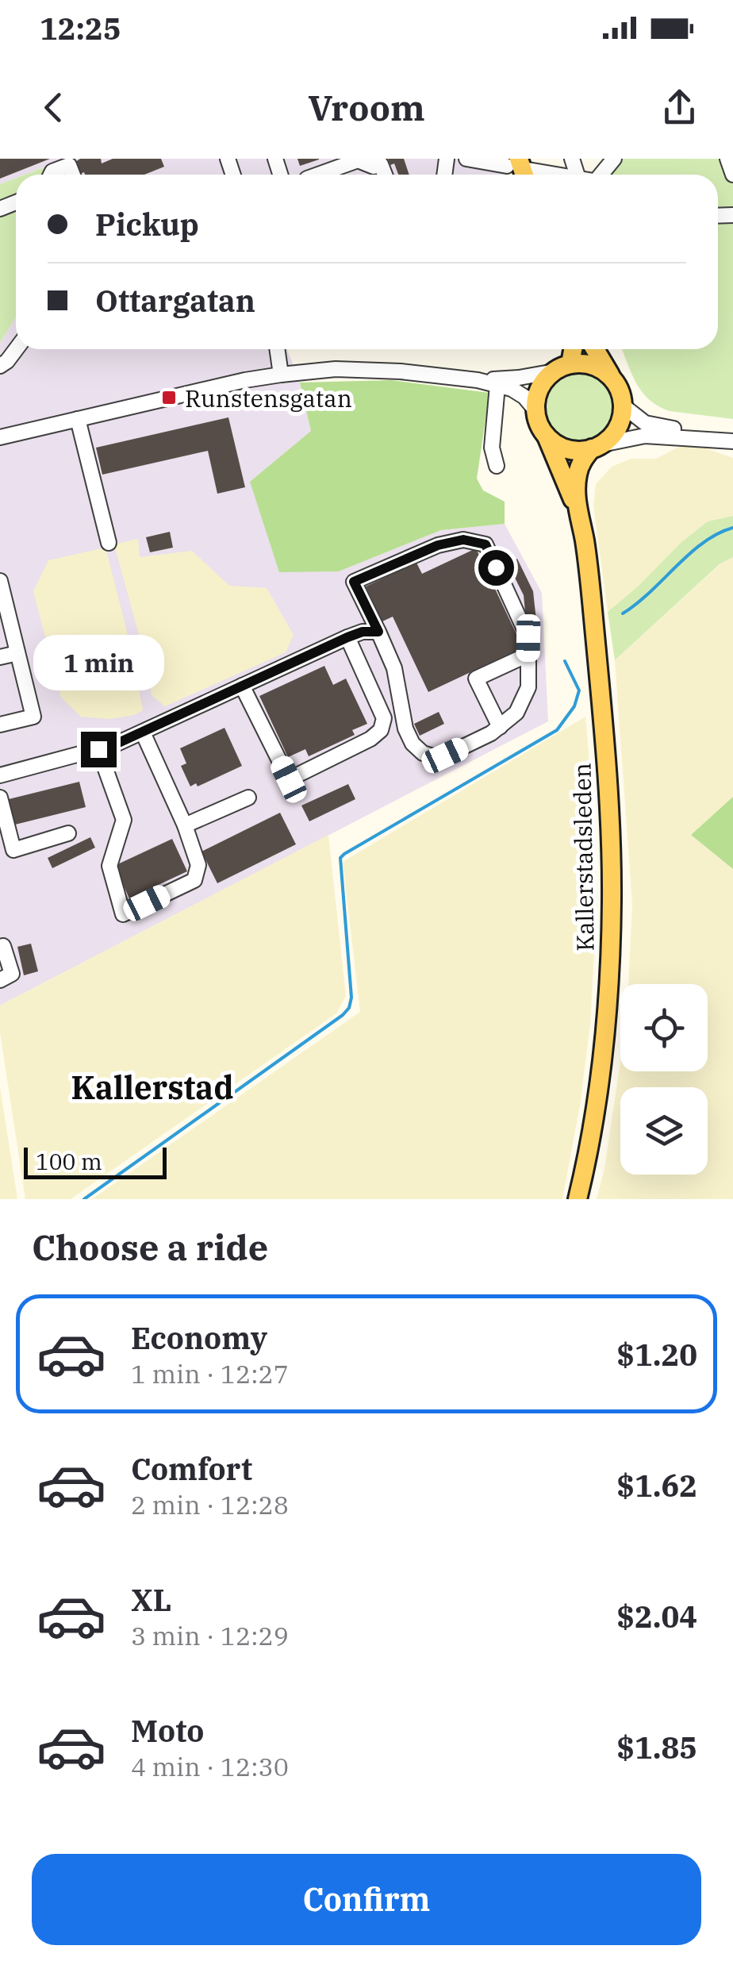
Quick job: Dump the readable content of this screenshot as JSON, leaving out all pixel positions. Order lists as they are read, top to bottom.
{
  "streets": {
    "main road": ["Kallerstadsleden"]
  },
  "districts": ["Kallerstad"],
  "places": {
    "transit": ["Runstensgatan"]
  },
  "scale_bar": "100 m",
  "page": {
    "status": "12:25",
    "header": "Vroom",
    "banner": ["Pickup", "Ottargatan"],
    "bubble": "1 min",
    "scale": "100 m",
    "heading": "Choose a ride",
    "list": [
      {
        "name": "Economy",
        "note": "1 min · 12:27",
        "value": "$1.20"
      },
      {
        "name": "Comfort",
        "note": "2 min · 12:28",
        "value": "$1.62"
      },
      {
        "name": "XL",
        "note": "3 min · 12:29",
        "value": "$2.04"
      },
      {
        "name": "Moto",
        "note": "4 min · 12:30",
        "value": "$1.85"
      }
    ],
    "buttons": "Confirm"
  }
}
